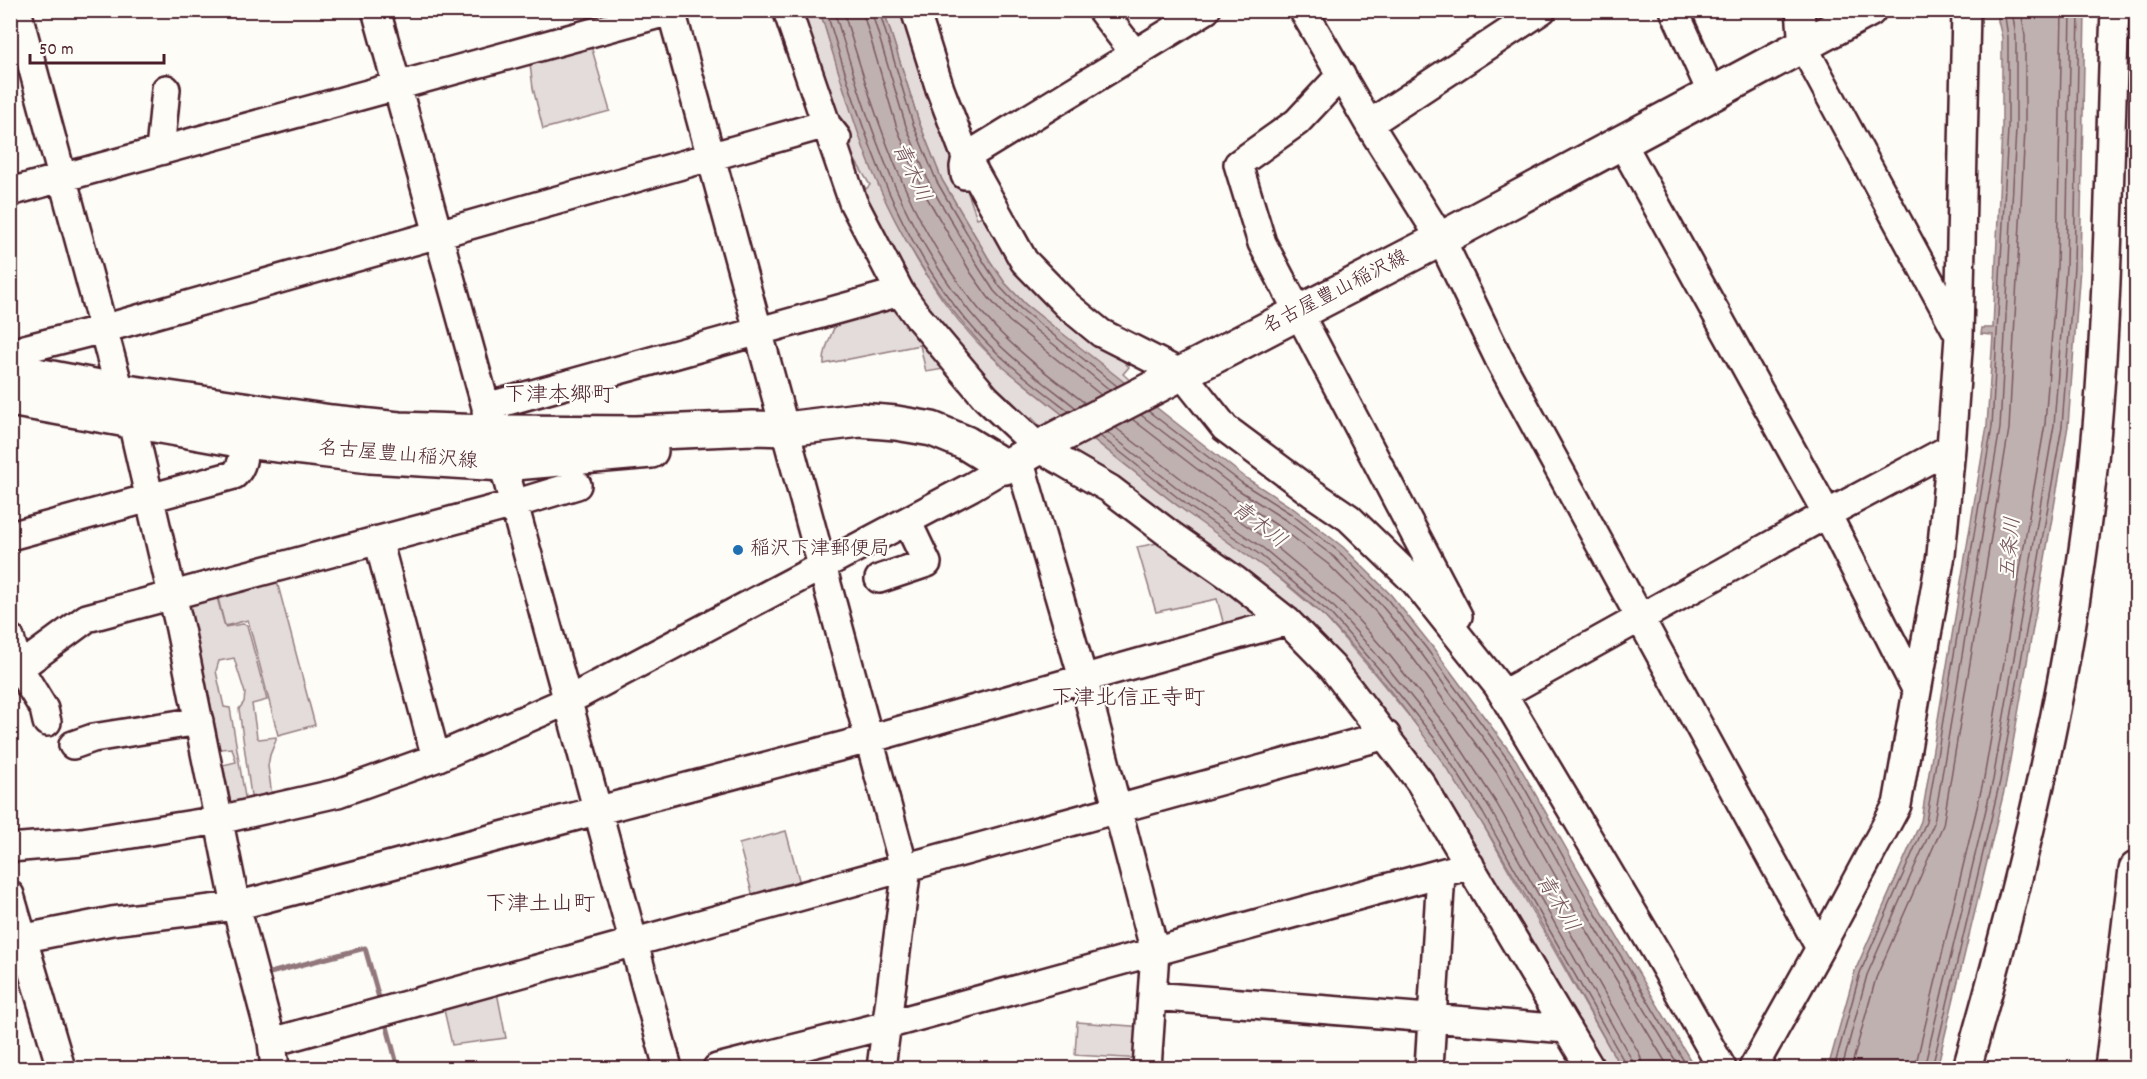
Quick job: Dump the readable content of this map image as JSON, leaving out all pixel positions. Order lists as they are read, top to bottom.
{
  "streets": {
    "main road": ["名古屋豊山稲沢線"]
  },
  "districts": ["下津本郷町", "下津北信正寺町", "下津土山町"],
  "water": ["青木川", "五条川"],
  "places": ["稲沢下津郵便局"],
  "scale_bar": "50 m"
}
